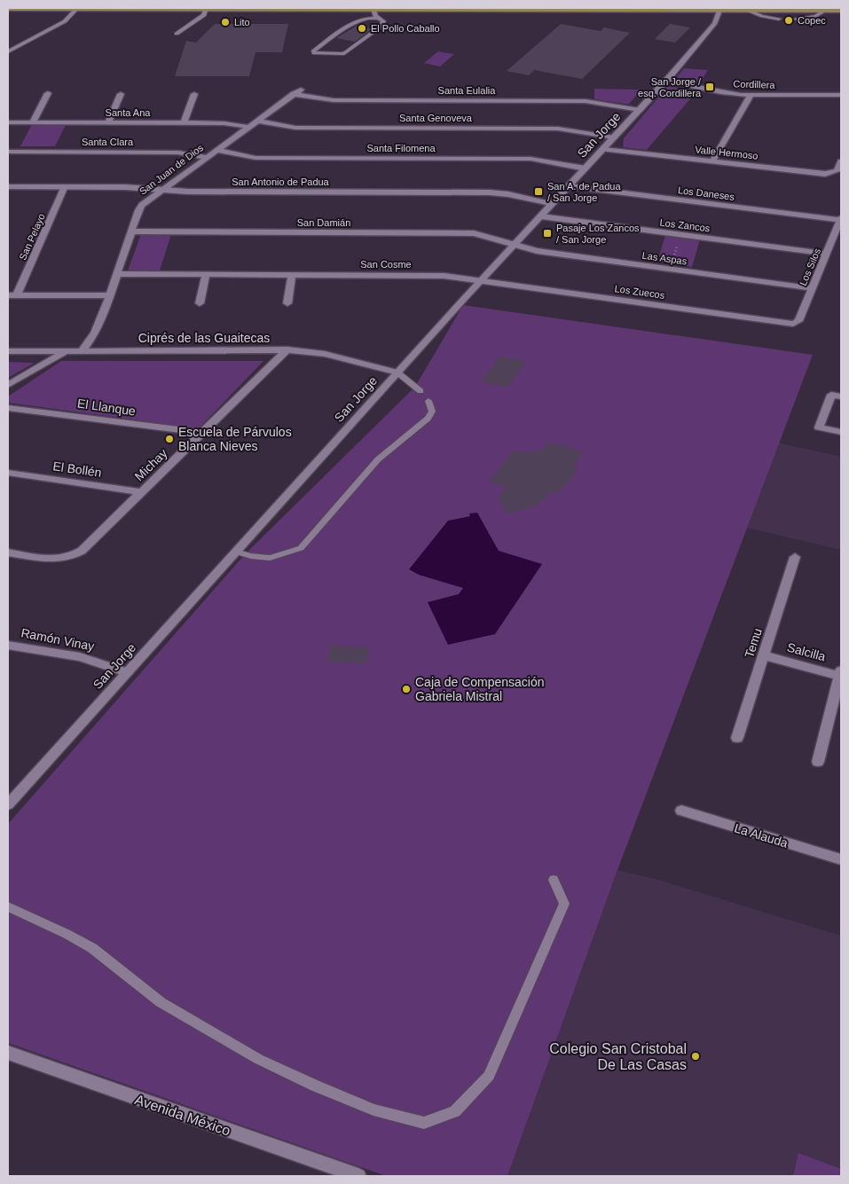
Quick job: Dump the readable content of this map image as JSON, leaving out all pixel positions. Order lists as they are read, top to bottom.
{
  "streets": {
    "street": [
      "Cordillera",
      "Santa Eulalia",
      "Santa Ana",
      "Santa Genoveva",
      "San Jorge",
      "Santa Clara",
      "Santa Filomena",
      "Valle Hermoso",
      "San Juan de Dios",
      "San Antonio de Padua",
      "Los Daneses",
      "San Damián",
      "Los Zancos",
      "San Pelayo",
      "Las Aspas",
      "San Cosme",
      "Los Silos",
      "Los Zuecos",
      "Ciprés de las Guaitecas",
      "El Llanque",
      "Michay",
      "El Bollén",
      "Ramón Vinay",
      "Temu",
      "Salcilla",
      "La Alauda",
      "Avenida México"
    ]
  },
  "crossings": [
    ["Cordillera", "San Jorge"],
    ["Santa Eulalia", "San Jorge"],
    ["Santa Eulalia", "San Juan de Dios"],
    ["Santa Ana", "San Juan de Dios"],
    ["Santa Genoveva", "San Jorge"],
    ["Santa Genoveva", "San Juan de Dios"],
    ["San Jorge", "Santa Filomena"],
    ["San Jorge", "Valle Hermoso"],
    ["San Jorge", "San Antonio de Padua"],
    ["San Jorge", "Los Daneses"],
    ["San Jorge", "San Damián"],
    ["San Jorge", "Los Zancos"],
    ["San Jorge", "Las Aspas"],
    ["San Jorge", "San Cosme"],
    ["San Jorge", "Los Zuecos"],
    ["San Jorge", "Ciprés de las Guaitecas"],
    ["San Jorge", "Ramón Vinay"],
    ["Santa Clara", "San Juan de Dios"],
    ["Santa Filomena", "San Juan de Dios"],
    ["San Juan de Dios", "San Antonio de Padua"],
    ["San Juan de Dios", "San Damián"],
    ["San Juan de Dios", "San Cosme"],
    ["San Juan de Dios", "Ciprés de las Guaitecas"],
    ["San Antonio de Padua", "San Pelayo"],
    ["Los Daneses", "Los Silos"],
    ["San Damián", "Las Aspas"],
    ["Los Zancos", "Los Silos"],
    ["Las Aspas", "Los Silos"],
    ["San Cosme", "Los Zuecos"],
    ["Los Silos", "Los Zuecos"],
    ["Ciprés de las Guaitecas", "Michay"],
    ["El Llanque", "Michay"],
    ["Michay", "El Bollén"],
    ["Temu", "Salcilla"]
  ],
  "places": {
    "other": [
      "Copec",
      "Lito",
      "El Pollo Caballo",
      "Escuela de Párvulos Blanca Nieves",
      "Caja de Compensación Gabriela Mistral",
      "Colegio San Cristobal De Las Casas"
    ],
    "transit": ["San Jorge / esq. Cordillera", "San A. de Padua / San Jorge", "Pasaje Los Zancos / San Jorge"]
  }
}
